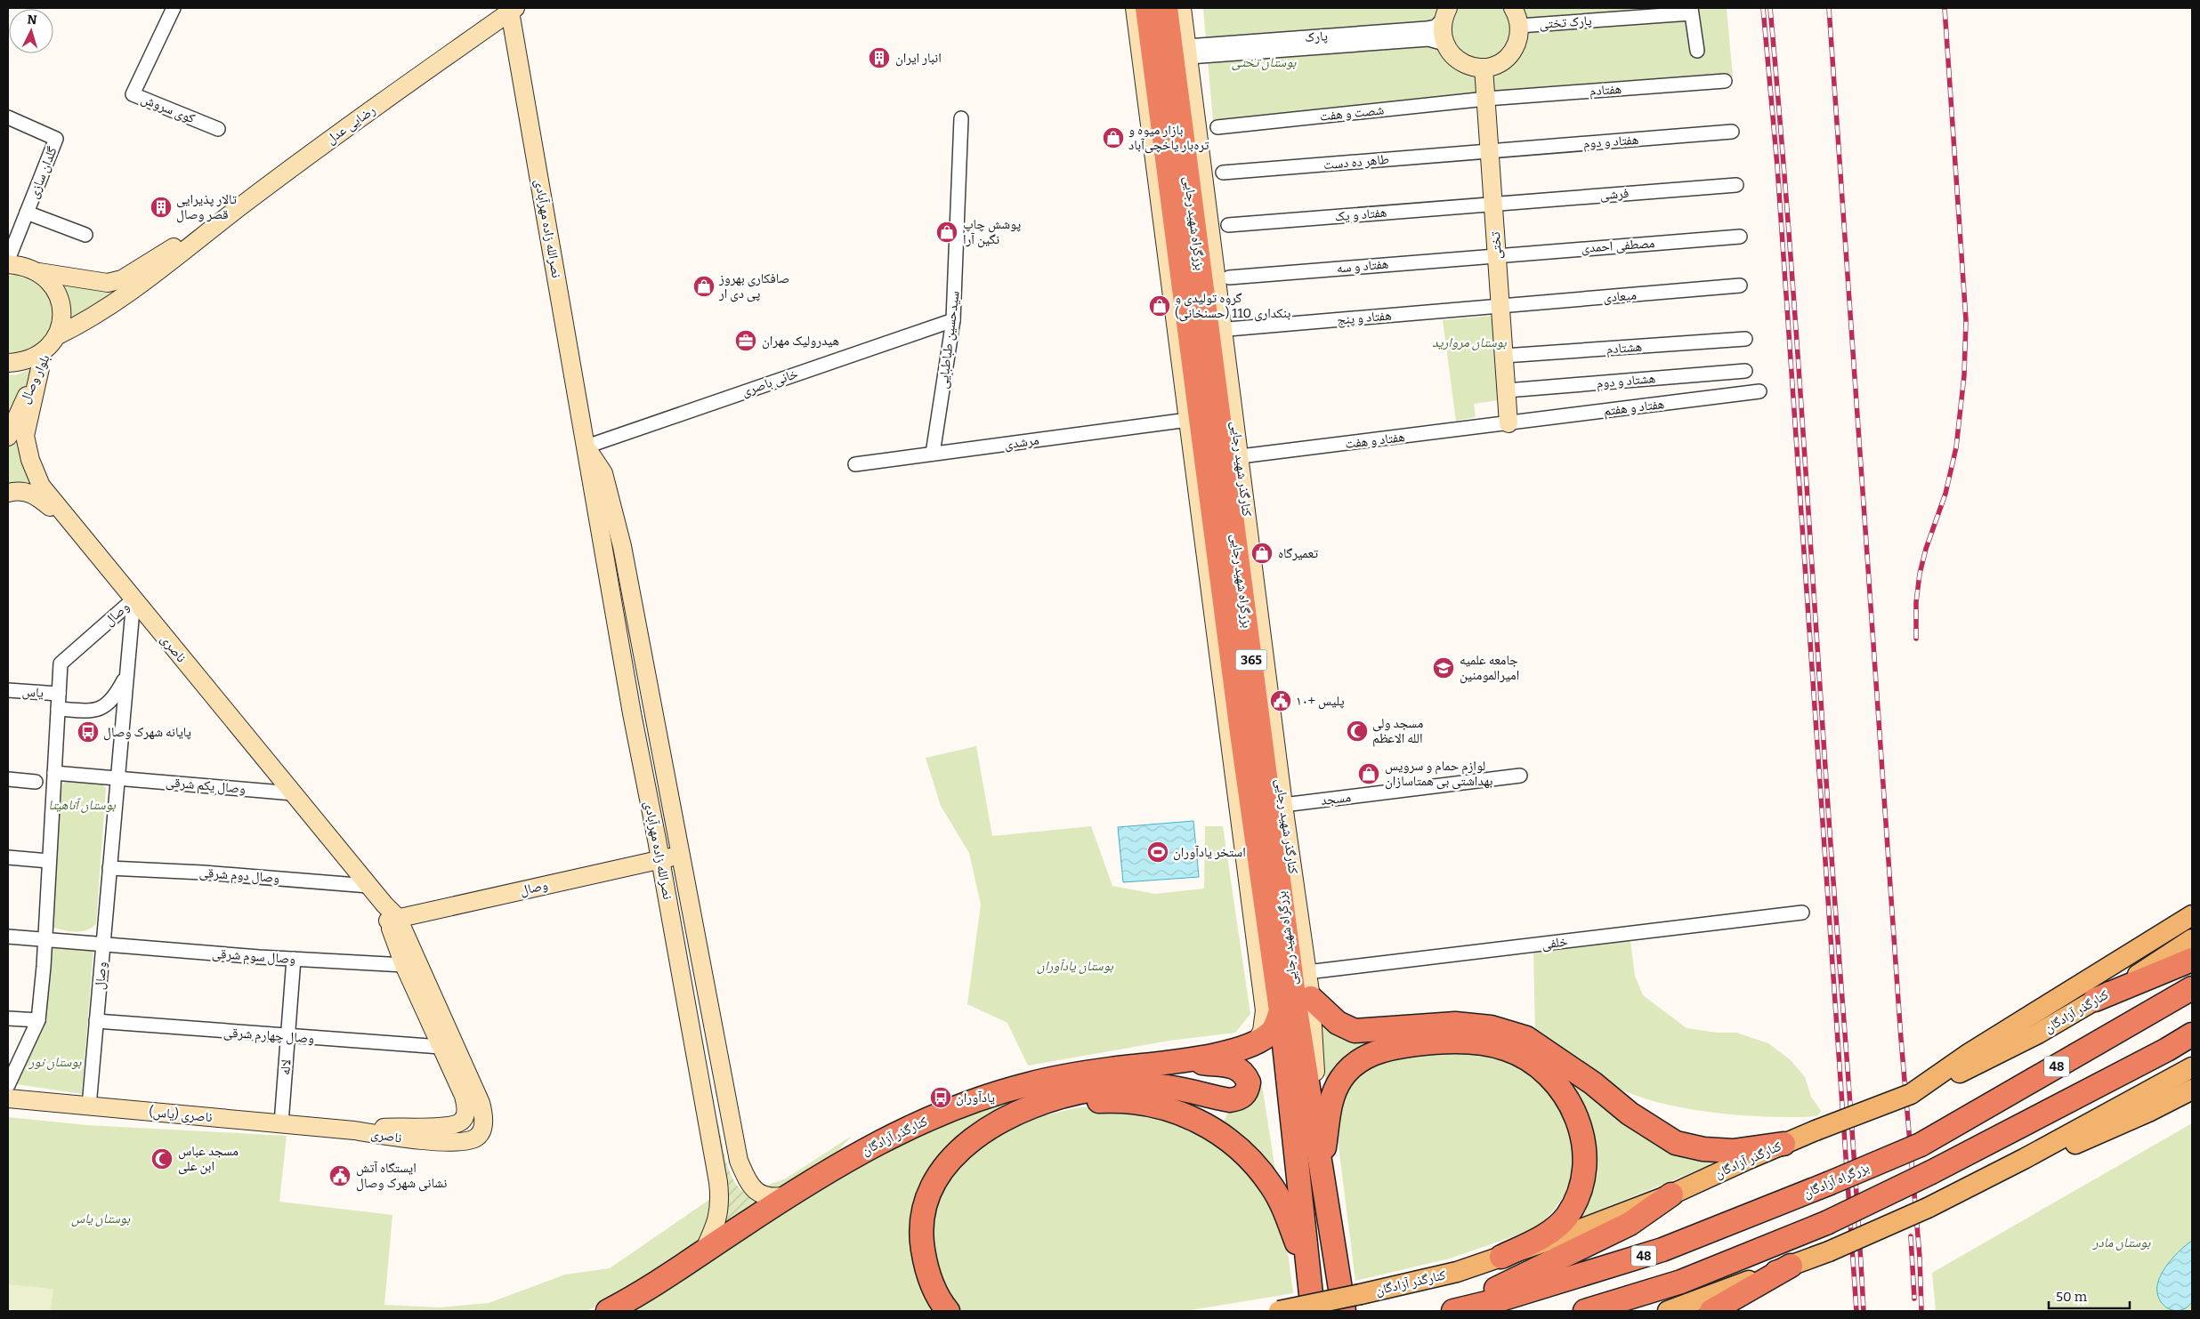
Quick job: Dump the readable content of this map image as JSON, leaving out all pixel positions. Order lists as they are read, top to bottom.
{
  "streets": {
    "highway": [
      "بزرگراه شهید رجایی",
      "365",
      "کنارگذر آزادگان",
      "48",
      "بزرگراه آزادگان"
    ],
    "street": [
      "پارک تختی",
      "پارک",
      "هفتادم",
      "کوی سروش",
      "شصت و هفت",
      "رضایی عدل",
      "هفتاد و دوم",
      "طاهر ده دست",
      "گلدان سازی",
      "فرشی",
      "هفتاد و یک",
      "نصرالله زاده مهرآبادی",
      "تختی",
      "مصطفی احمدی",
      "هفتاد و سه",
      "میعادی",
      "هفتاد و پنج",
      "سیدحسین طباطبایی",
      "هشتادم",
      "بلوار وصال",
      "هشتاد و دوم",
      "خانی باصری",
      "هفتاد و هفتم",
      "هفتاد و هفت",
      "مرشدی",
      "کنارگذر شهید رجایی",
      "وصال",
      "ناصری",
      "یاس",
      "وصال یکم شرقی",
      "مسجد",
      "وصال دوم شرقی",
      "خلفی",
      "وصال سوم شرقی",
      "وصال چهارم شرقی",
      "لاله",
      "ناصری (یاس)"
    ]
  },
  "crossings": [
    ["پارک", "کنارگذر شهید رجایی"],
    ["هفتادم", "شصت و هفت"],
    ["هفتادم", "تختی"],
    ["شصت و هفت", "تختی"],
    ["رضایی عدل", "نصرالله زاده مهرآبادی"],
    ["رضایی عدل", "بلوار وصال"],
    ["هفتاد و دوم", "طاهر ده دست"],
    ["هفتاد و دوم", "تختی"],
    ["طاهر ده دست", "تختی"],
    ["گلدان سازی", "بلوار وصال"],
    ["فرشی", "هفتاد و یک"],
    ["فرشی", "تختی"],
    ["هفتاد و یک", "تختی"],
    ["بزرگراه شهید رجایی", "کنارگذر شهید رجایی"],
    ["بزرگراه شهید رجایی", "مسجد"],
    ["بزرگراه شهید رجایی", "کنارگذر آزادگان"],
    ["نصرالله زاده مهرآبادی", "خانی باصری"],
    ["نصرالله زاده مهرآبادی", "وصال"],
    ["نصرالله زاده مهرآبادی", "کنارگذر آزادگان"],
    ["تختی", "مصطفی احمدی"],
    ["تختی", "هفتاد و سه"],
    ["تختی", "میعادی"],
    ["تختی", "هفتاد و پنج"],
    ["تختی", "هشتادم"],
    ["تختی", "هشتاد و دوم"],
    ["تختی", "هفتاد و هفتم"],
    ["تختی", "هفتاد و هفت"],
    ["مصطفی احمدی", "هفتاد و سه"],
    ["میعادی", "هفتاد و پنج"],
    ["سیدحسین طباطبایی", "خانی باصری"],
    ["سیدحسین طباطبایی", "مرشدی"],
    ["بلوار وصال", "ناصری"],
    ["هفتاد و هفتم", "هفتاد و هفت"],
    ["هفتاد و هفت", "کنارگذر شهید رجایی"],
    ["کنارگذر شهید رجایی", "مسجد"],
    ["کنارگذر شهید رجایی", "خلفی"],
    ["وصال", "ناصری"],
    ["وصال", "یاس"],
    ["وصال", "وصال یکم شرقی"],
    ["وصال", "وصال دوم شرقی"],
    ["وصال", "وصال سوم شرقی"],
    ["وصال", "وصال چهارم شرقی"],
    ["وصال", "ناصری (یاس)"],
    ["ناصری", "وصال یکم شرقی"],
    ["ناصری", "وصال دوم شرقی"],
    ["ناصری", "وصال سوم شرقی"],
    ["ناصری", "وصال چهارم شرقی"],
    ["ناصری", "ناصری (یاس)"],
    ["وصال سوم شرقی", "لاله"],
    ["وصال چهارم شرقی", "لاله"],
    ["لاله", "ناصری (یاس)"]
  ],
  "parks": [
    "بوستان تختی",
    "بوستان مروارید",
    "بوستان آناهیتا",
    "بوستان یادآوران",
    "بوستان نور",
    "بوستان یاس",
    "بوستان مادر"
  ],
  "places": {
    "building": ["انبار ایران", "تالار پذیرایی قصر وصال"],
    "shop": [
      "بازار میوه و تره‌بار یاخچی‌آباد",
      "پوشش چاپ نگین آرا",
      "صافکاری بهروز پی دی ار",
      "گروه تولیدی و بنکداری 110 (حسنخانی)",
      "تعمیرگاه",
      "لوازم حمام و سرویس بهداشتی بی همتاسازان"
    ],
    "office": ["هیدرولیک مهران"],
    "school or university": ["جامعه علمیه امیرالمومنین"],
    "public building": ["پلیس +۱۰", "ایستگاه آتش نشانی شهرک وصال"],
    "mosque": ["مسجد ولی الله الاعظم", "مسجد عباس ابن علی"],
    "bus stop": ["پایانه شهرک وصال", "یادآوران"],
    "sports": ["استخر یادآوران"]
  },
  "scale_bar": "50 m",
  "north": "top"
}
